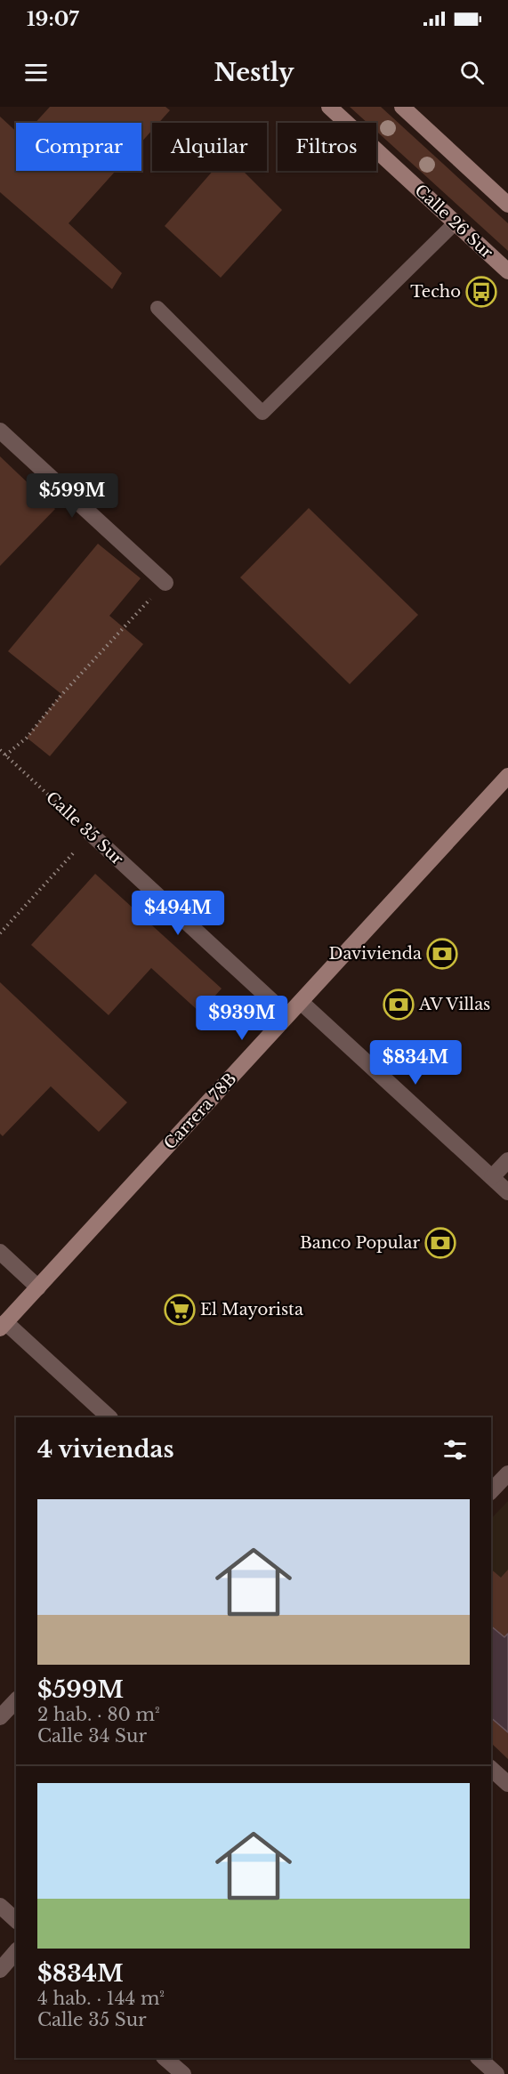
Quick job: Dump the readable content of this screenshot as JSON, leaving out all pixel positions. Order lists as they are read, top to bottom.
{
  "streets": {
    "street": ["Calle 26 Sur", "Calle 35 Sur", "Carrera 78B"]
  },
  "crossings": [
    ["Calle 35 Sur", "Carrera 78B"]
  ],
  "places": {
    "bus stop": ["Techo"],
    "bank": ["Davivienda", "AV Villas", "Banco Popular"],
    "supermarket": ["El Mayorista"]
  },
  "page": {
    "status": "19:07",
    "header": "Nestly",
    "chip": ["Comprar", "Alquilar", "Filtros"],
    "price": [
      "$599M",
      "$494M",
      "$939M",
      "$834M"
    ],
    "heading": "4 viviendas",
    "list": [
      {
        "name": "$599M",
        "note": "2 hab. · 80 m² · Calle 34 Sur"
      },
      {
        "name": "$834M",
        "note": "4 hab. · 144 m² · Calle 35 Sur"
      }
    ]
  }
}
